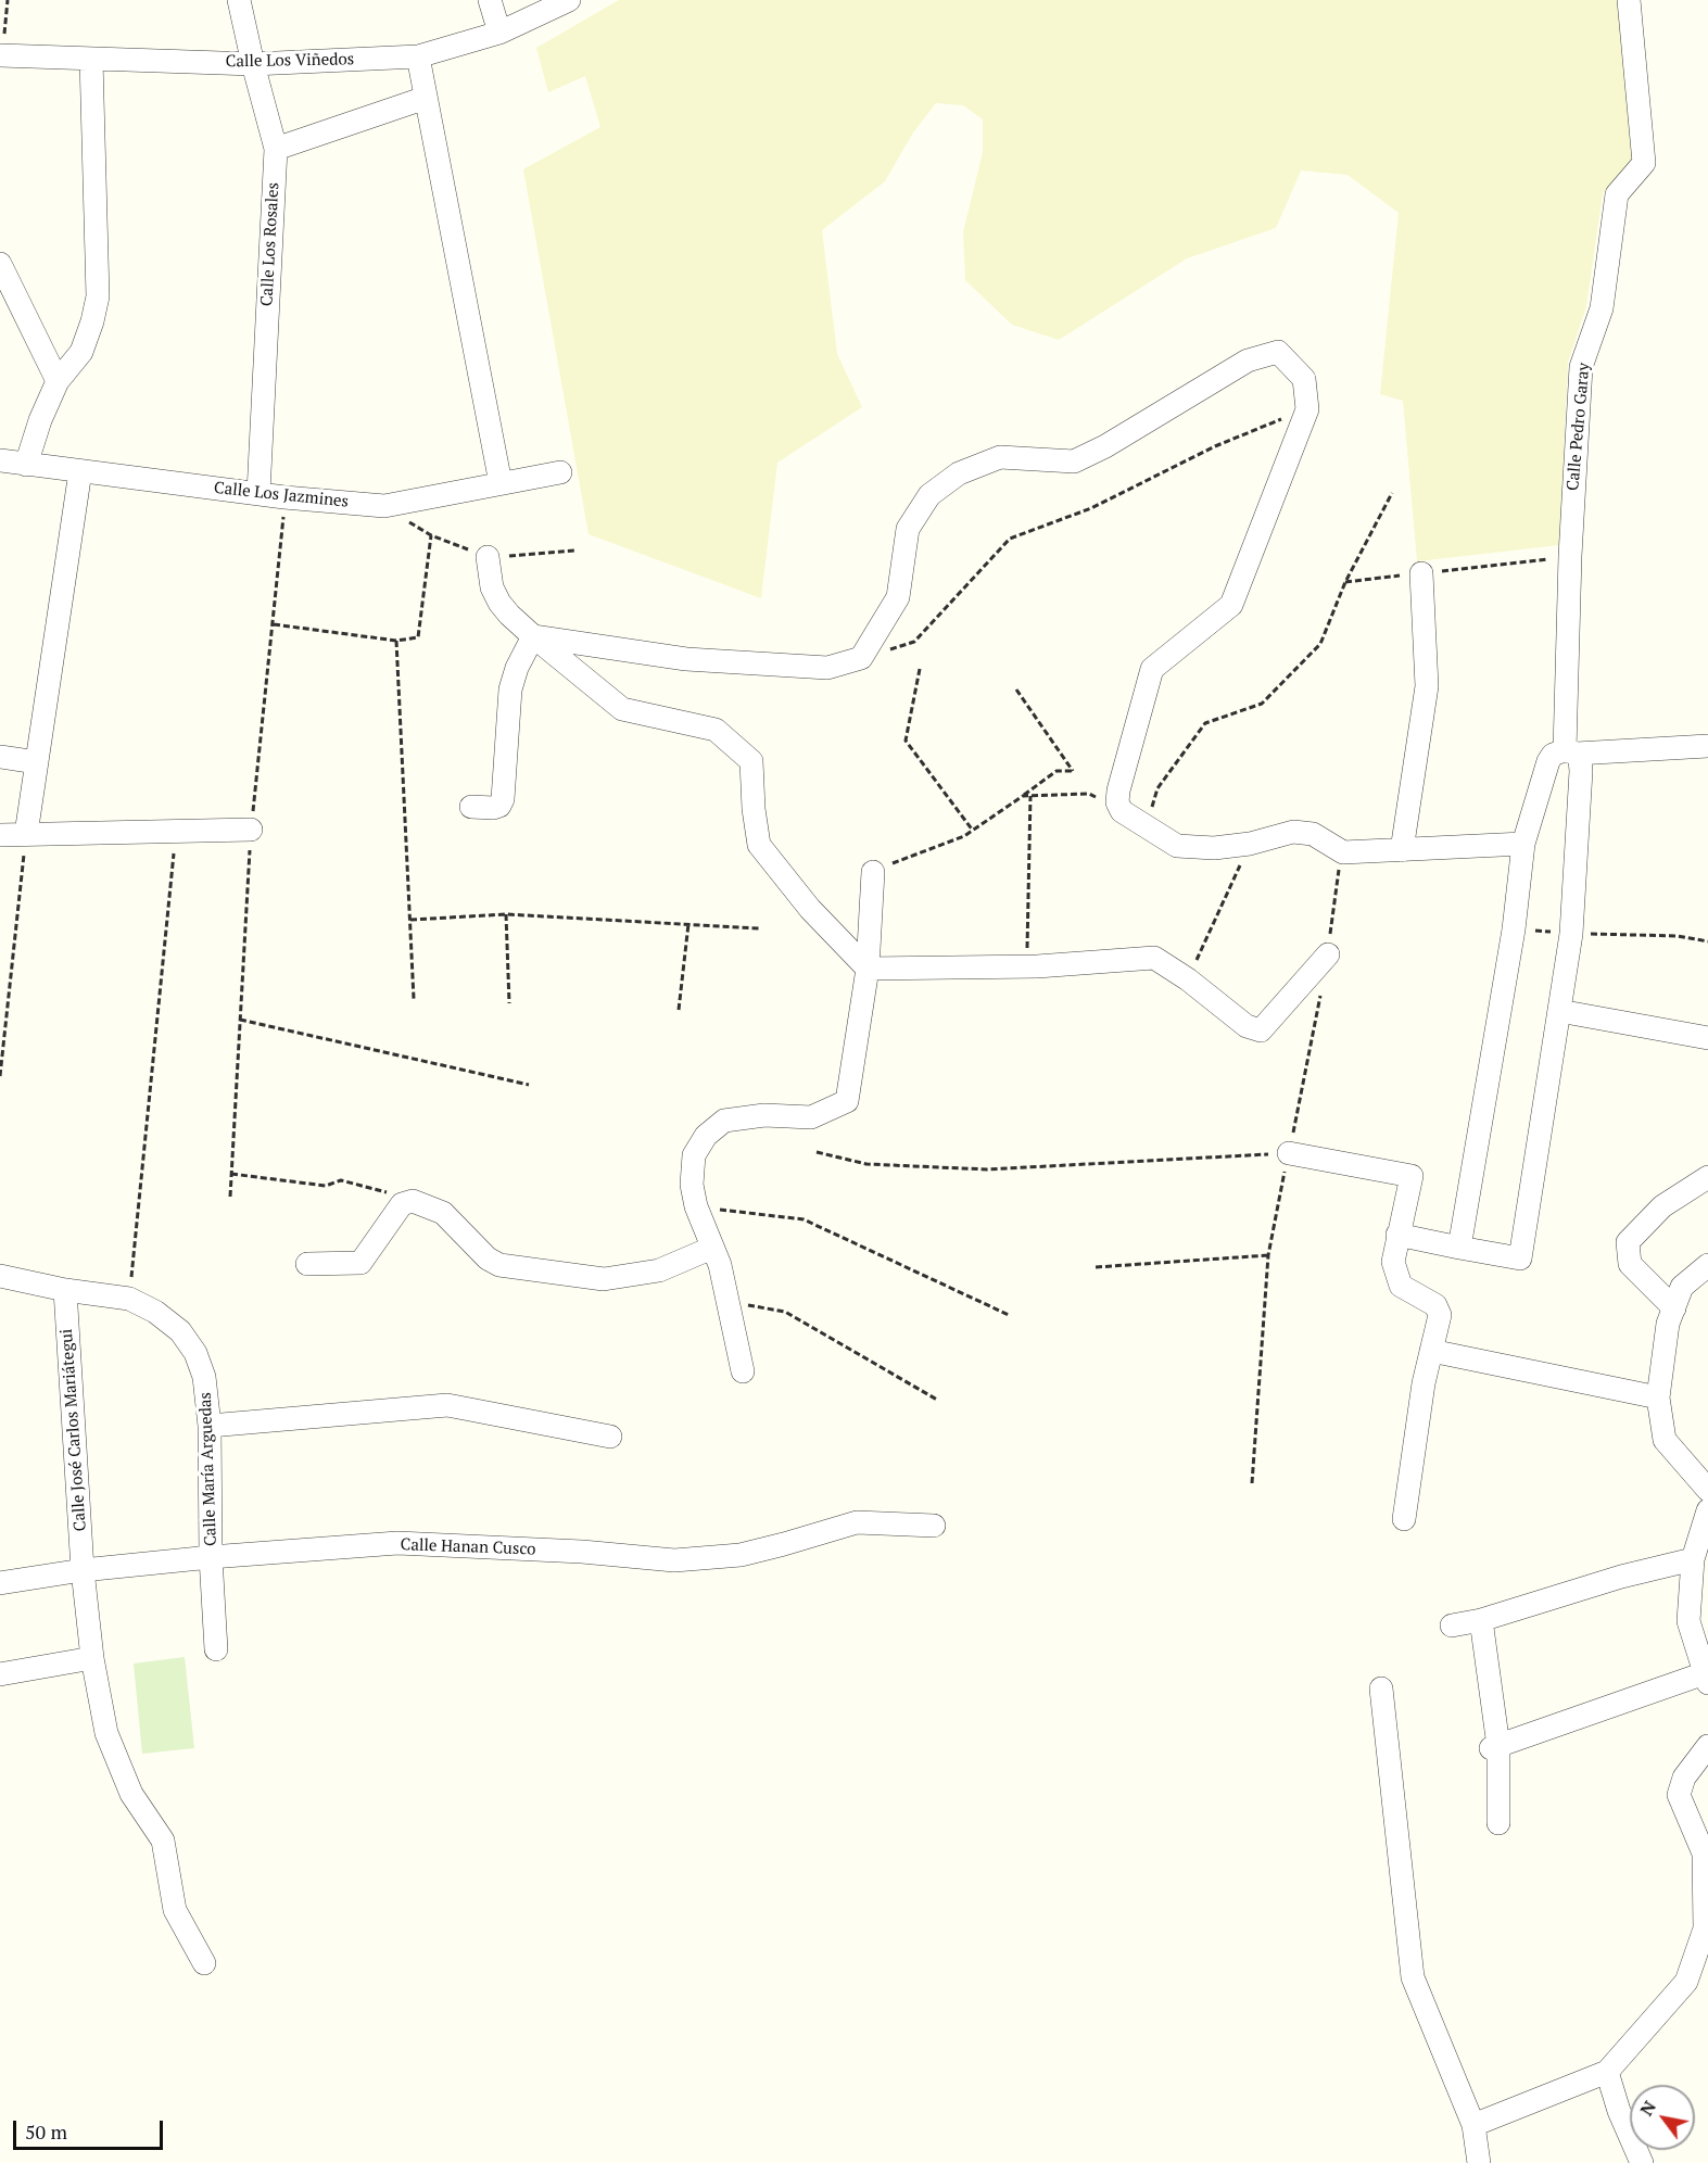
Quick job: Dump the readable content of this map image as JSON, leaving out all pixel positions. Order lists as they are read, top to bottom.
{
  "streets": {
    "street": [
      "Calle Los Viñedos",
      "Calle Los Rosales",
      "Calle Pedro Garay",
      "Calle Los Jazmines",
      "Calle José Carlos Mariátegui",
      "Calle María Arguedas",
      "Calle Hanan Cusco"
    ]
  },
  "crossings": [
    ["Calle Los Viñedos", "Calle Los Rosales"],
    ["Calle Los Rosales", "Calle Los Jazmines"],
    ["Calle José Carlos Mariátegui", "Calle María Arguedas"],
    ["Calle José Carlos Mariátegui", "Calle Hanan Cusco"],
    ["Calle María Arguedas", "Calle Hanan Cusco"]
  ],
  "scale_bar": "50 m",
  "north": "top left"
}
